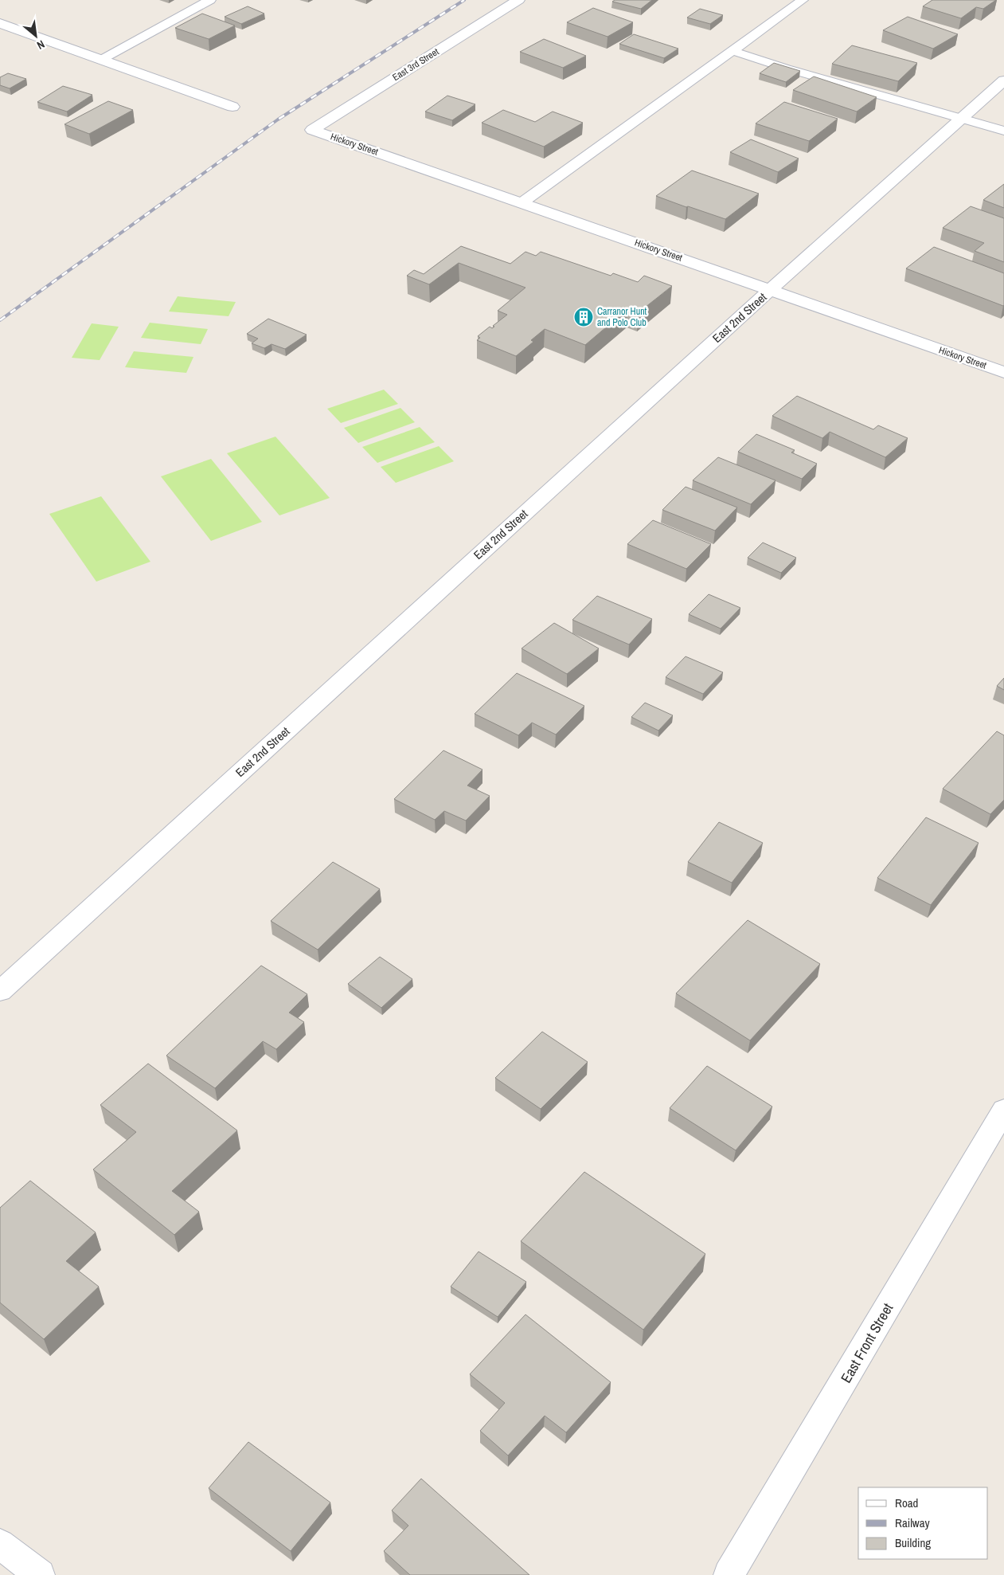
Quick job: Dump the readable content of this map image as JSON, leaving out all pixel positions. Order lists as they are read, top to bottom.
{
  "streets": {
    "street": [
      "East 3rd Street",
      "Hickory Street",
      "East 2nd Street",
      "East Front Street"
    ]
  },
  "crossings": [
    ["East 3rd Street", "Hickory Street"],
    ["Hickory Street", "East 2nd Street"]
  ],
  "places": {
    "building": ["Carranor Hunt and Polo Club"]
  },
  "legend": ["Road", "Railway", "Building"],
  "north": "bottom right"
}
